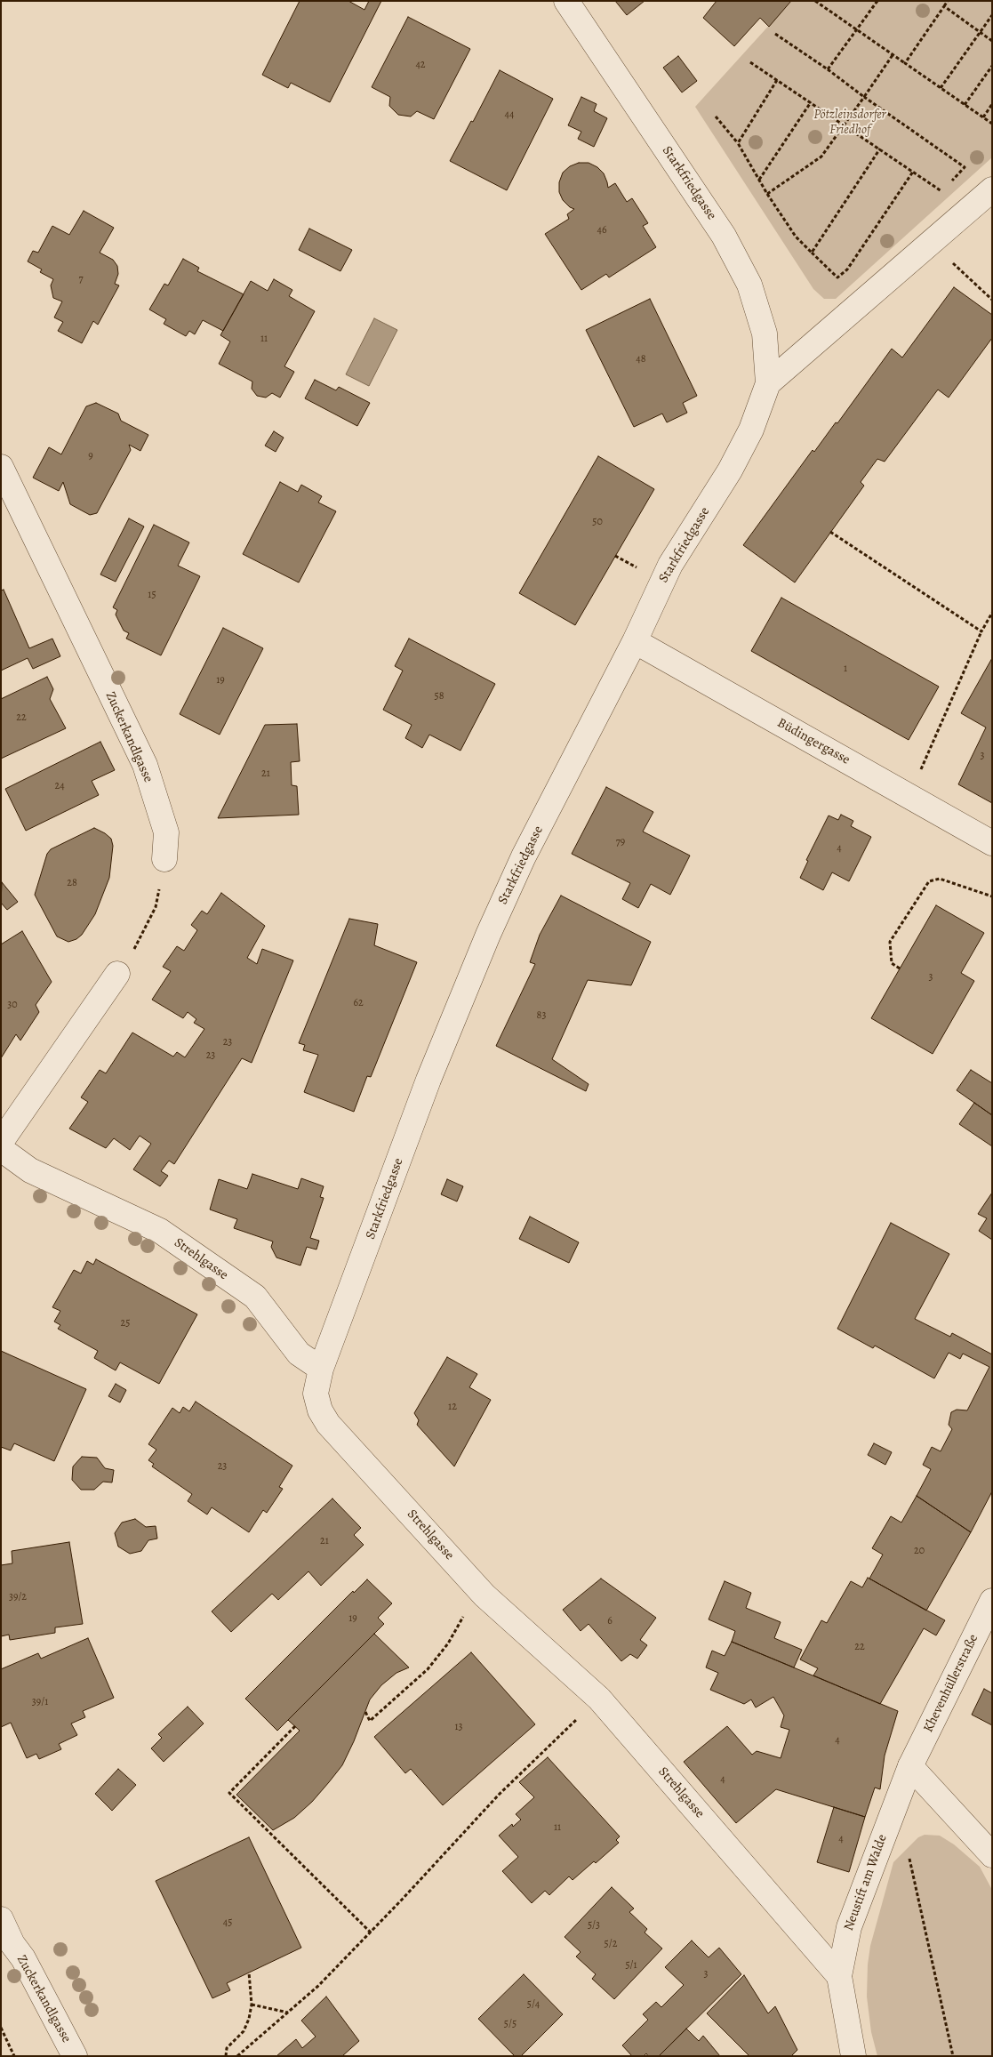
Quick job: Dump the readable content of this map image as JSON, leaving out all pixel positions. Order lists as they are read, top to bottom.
{
  "streets": {
    "street": [
      "Starkfriedgasse",
      "Zuckerkandlgasse",
      "Büdingergasse",
      "Strehlgasse",
      "Khevenhüllerstraße",
      "Neustift am Walde"
    ]
  },
  "crossings": [
    ["Starkfriedgasse", "Büdingergasse"],
    ["Starkfriedgasse", "Strehlgasse"],
    ["Strehlgasse", "Neustift am Walde"],
    ["Khevenhüllerstraße", "Neustift am Walde"]
  ],
  "parks": ["Pötzleinsdorfer Friedhof"],
  "house_numbers": [
    "42",
    "44",
    "46",
    "7",
    "11",
    "48",
    "9",
    "50",
    "15",
    "1",
    "19",
    "58",
    "22",
    "3",
    "21",
    "24",
    "79",
    "4",
    "28",
    "3",
    "62",
    "30",
    "83",
    "23",
    "23",
    "25",
    "12",
    "23",
    "21",
    "20",
    "39/2",
    "19",
    "6",
    "22",
    "39/1",
    "13",
    "4",
    "4",
    "11",
    "4",
    "45",
    "5/3",
    "5/2",
    "5/1",
    "3",
    "5/4",
    "5/5"
  ]
}
